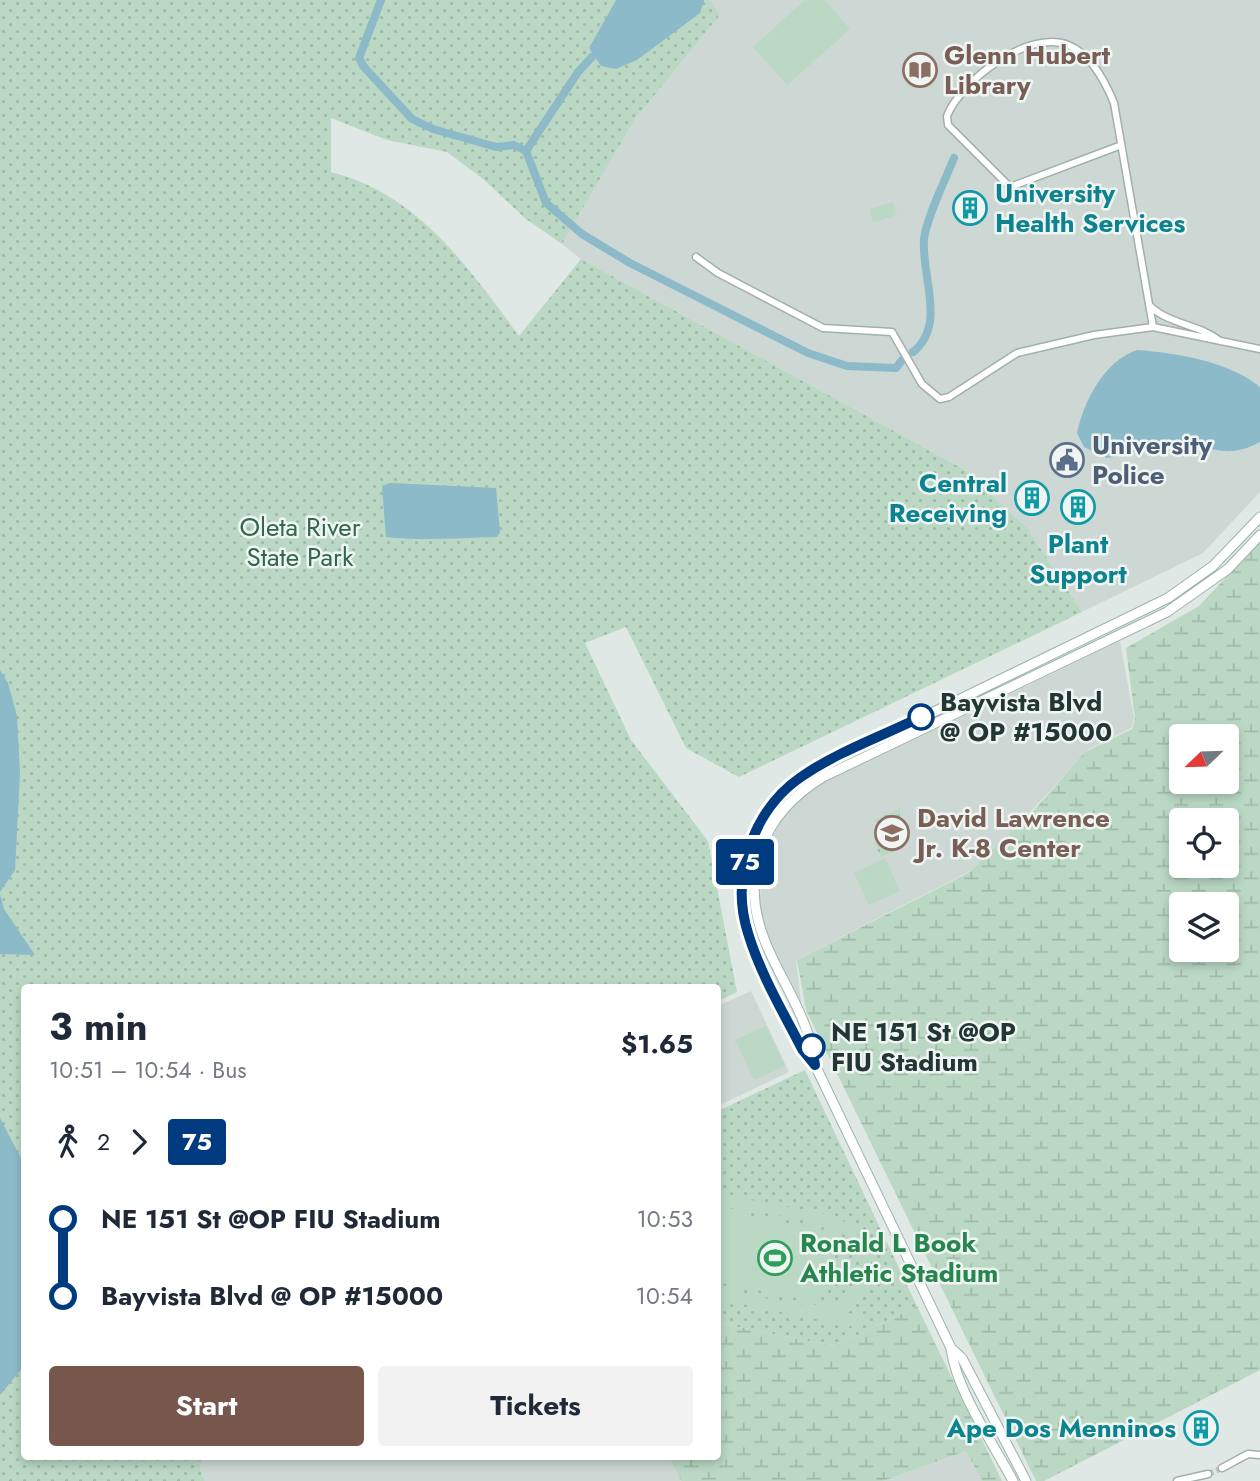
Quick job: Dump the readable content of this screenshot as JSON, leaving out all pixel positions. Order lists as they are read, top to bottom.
{
  "parks": ["Oleta River State Park"],
  "places": {
    "library": ["Glenn Hubert Library"],
    "building": [
      "University Health Services",
      "Central Receiving",
      "Plant Support",
      "Ape Dos Menninos"
    ],
    "public building": ["University Police"],
    "other": ["Bayvista Blvd @ OP #15000", "NE 151 St @OP FIU Stadium"],
    "school or university": ["David Lawrence Jr. K-8 Center"],
    "sports": ["Ronald L Book Athletic Stadium"]
  },
  "lines": ["bus line 75"],
  "north": "bottom left",
  "page": {
    "on_map": "75",
    "heading": ["3 min", "10:51 – 10:54 · Bus", "$1.65"],
    "legs": ["2", "75"],
    "list": [
      {
        "name": "NE 151 St @OP FIU Stadium",
        "value": "10:53"
      },
      {
        "name": "Bayvista Blvd @ OP #15000",
        "value": "10:54"
      }
    ],
    "buttons": ["Start", "Tickets"]
  }
}
